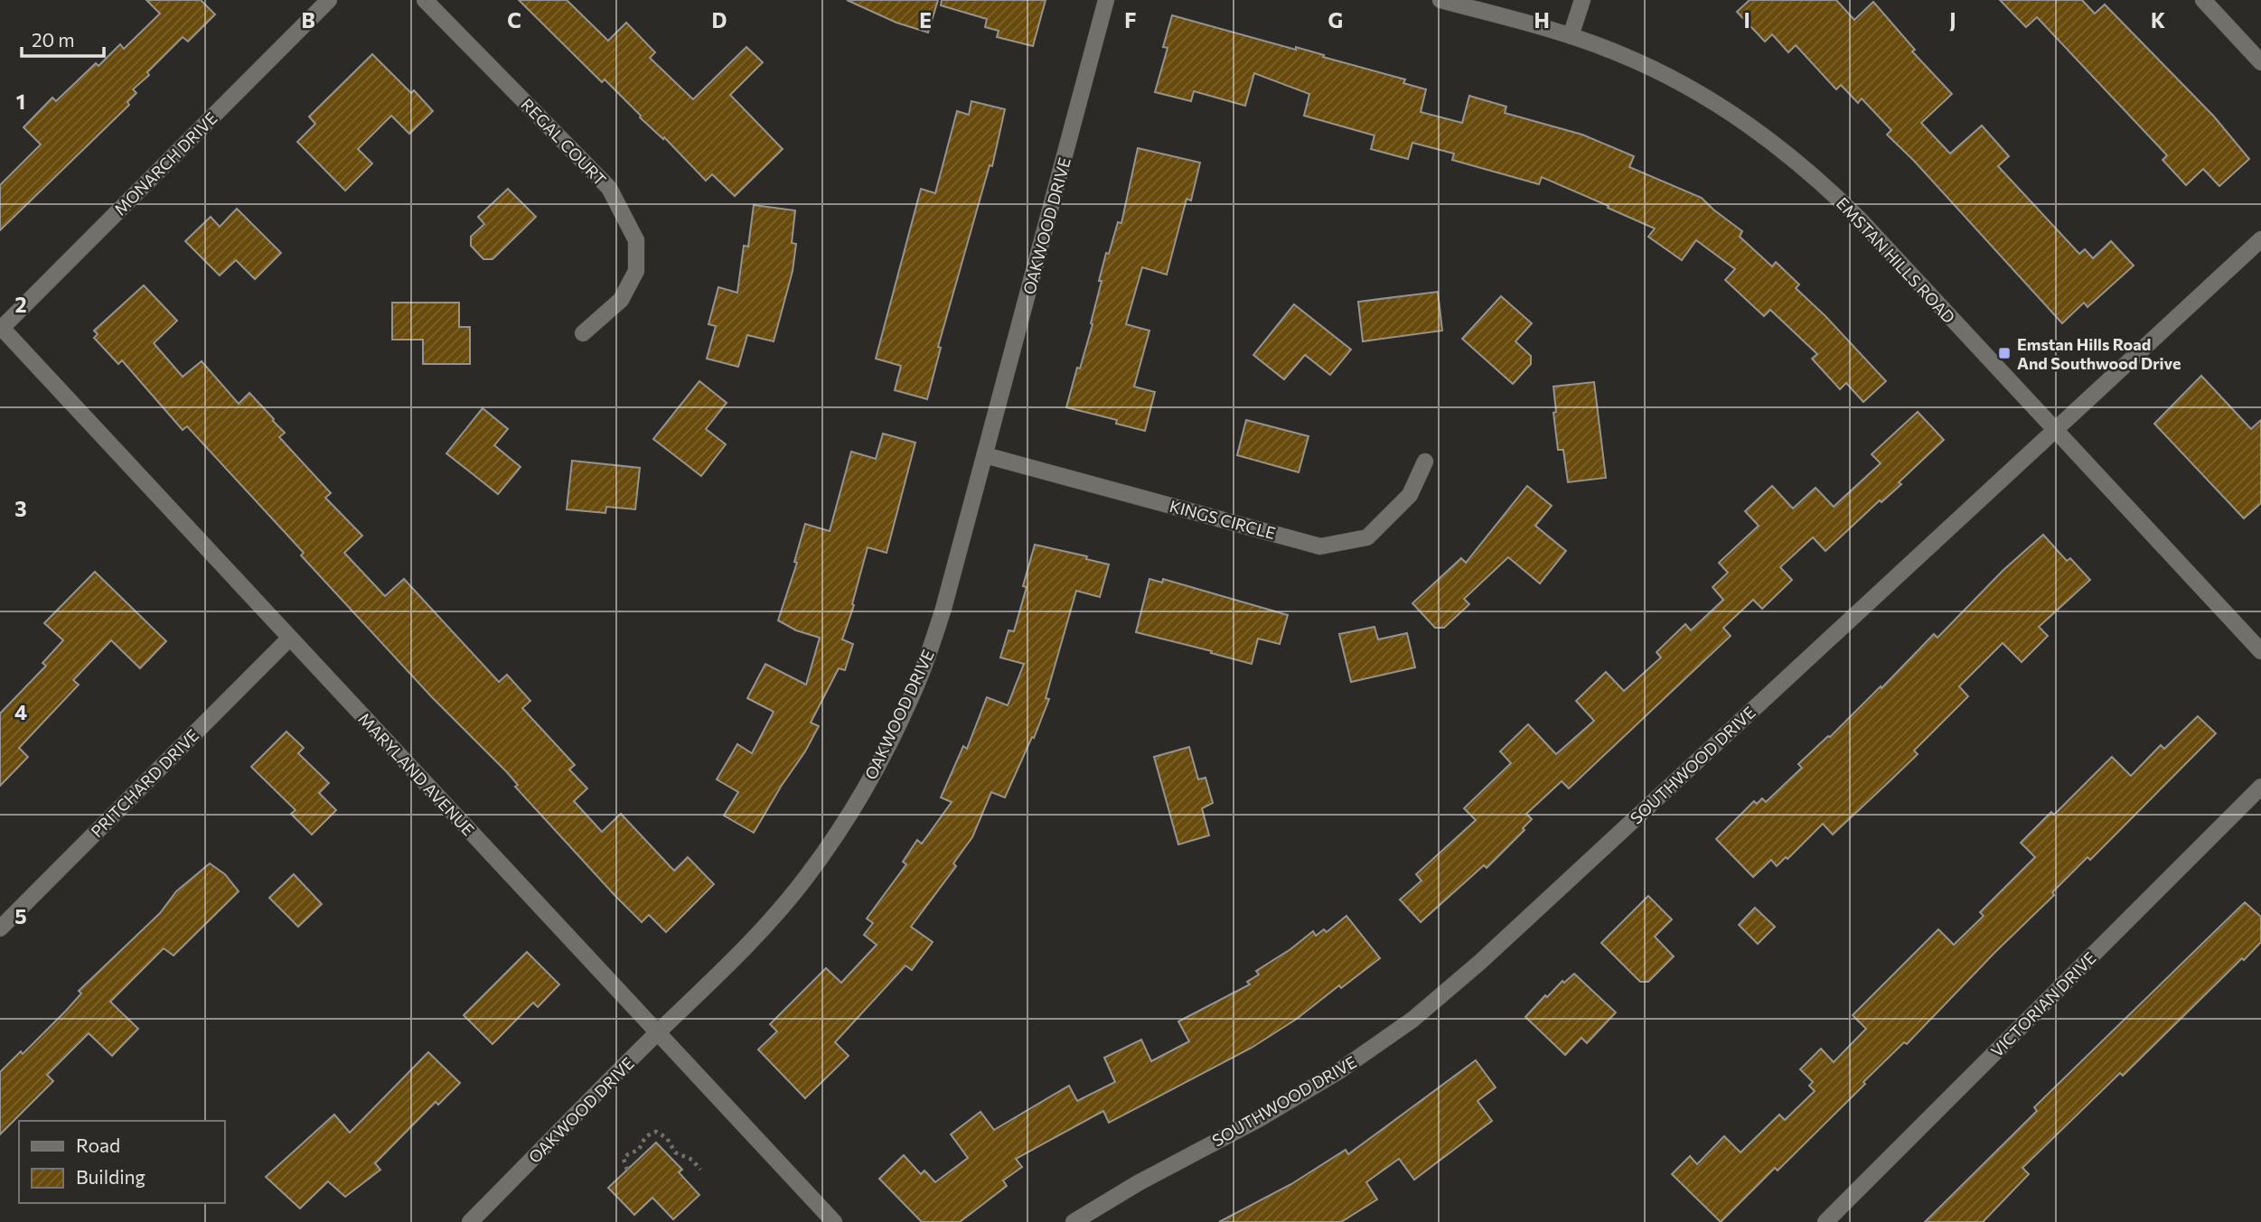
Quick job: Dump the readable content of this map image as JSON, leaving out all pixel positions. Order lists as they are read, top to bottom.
{
  "streets": {
    "street": [
      "REGAL COURT",
      "MONARCH DRIVE",
      "OAKWOOD DRIVE",
      "EMSTAN HILLS ROAD",
      "KINGS CIRCLE",
      "SOUTHWOOD DRIVE",
      "MARYLAND AVENUE",
      "PRITCHARD DRIVE",
      "VICTORIAN DRIVE"
    ]
  },
  "crossings": [
    ["MONARCH DRIVE", "MARYLAND AVENUE"],
    ["OAKWOOD DRIVE", "KINGS CIRCLE"],
    ["OAKWOOD DRIVE", "MARYLAND AVENUE"],
    ["EMSTAN HILLS ROAD", "SOUTHWOOD DRIVE"],
    ["MARYLAND AVENUE", "PRITCHARD DRIVE"]
  ],
  "places": {
    "transit": ["Emstan Hills Road And Southwood Drive"]
  },
  "legend": ["Road", "Building"],
  "scale_bar": "20 m",
  "grid": {
    "columns": [
      "B",
      "C",
      "D",
      "E",
      "F",
      "G",
      "H",
      "I",
      "J",
      "K"
    ],
    "rows": [
      "1",
      "2",
      "3",
      "4",
      "5"
    ]
  }
}
